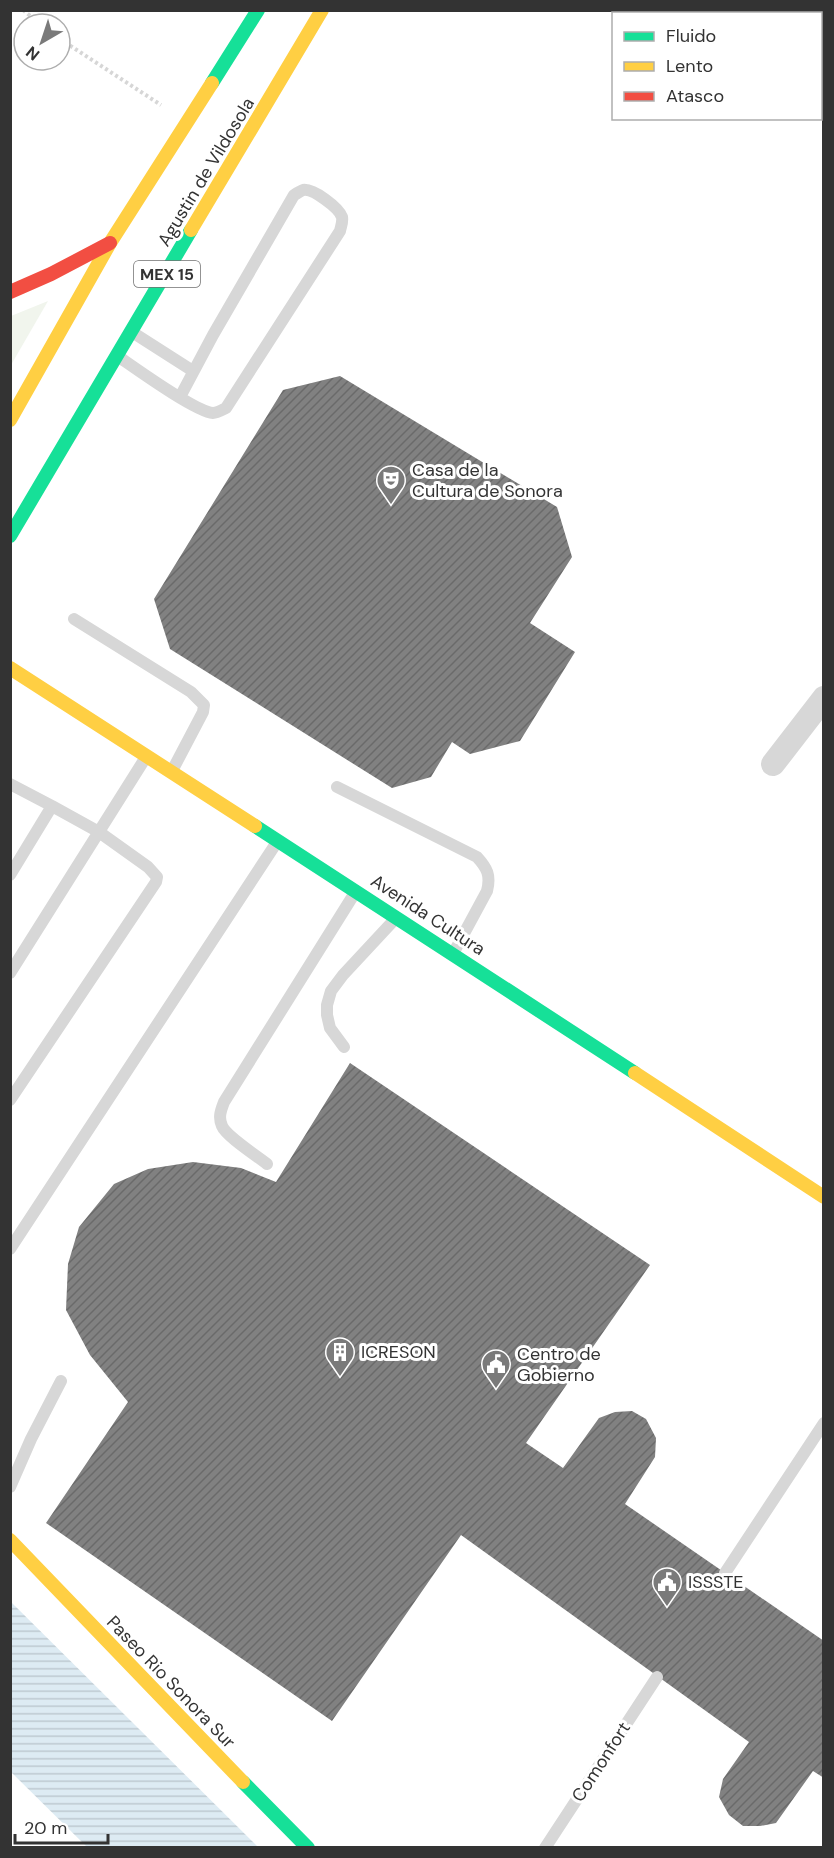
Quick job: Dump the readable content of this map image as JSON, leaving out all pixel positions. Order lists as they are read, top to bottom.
{
  "streets": {
    "main road": [
      "Agustin de Vildosola",
      "MEX 15",
      "Avenida Cultura",
      "Paseo Rio Sonora Sur"
    ],
    "lane": ["Comonfort"]
  },
  "places": {
    "theatre": ["Casa de la Cultura de Sonora"],
    "building": ["ICRESON"],
    "public building": ["Centro de Gobierno", "ISSSTE"]
  },
  "legend": ["Fluido", "Lento", "Atasco"],
  "scale_bar": "20 m",
  "north": "bottom left"
}
